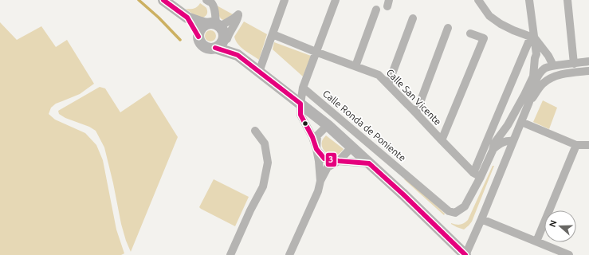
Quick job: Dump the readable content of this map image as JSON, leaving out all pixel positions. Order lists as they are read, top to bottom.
{
  "streets": {
    "street": ["Calle San Vicente", "Calle Ronda de Poniente"]
  },
  "crossings": [
    ["Calle San Vicente", "Calle Ronda de Poniente"]
  ],
  "lines": ["transit line 3"],
  "north": "left"
}
